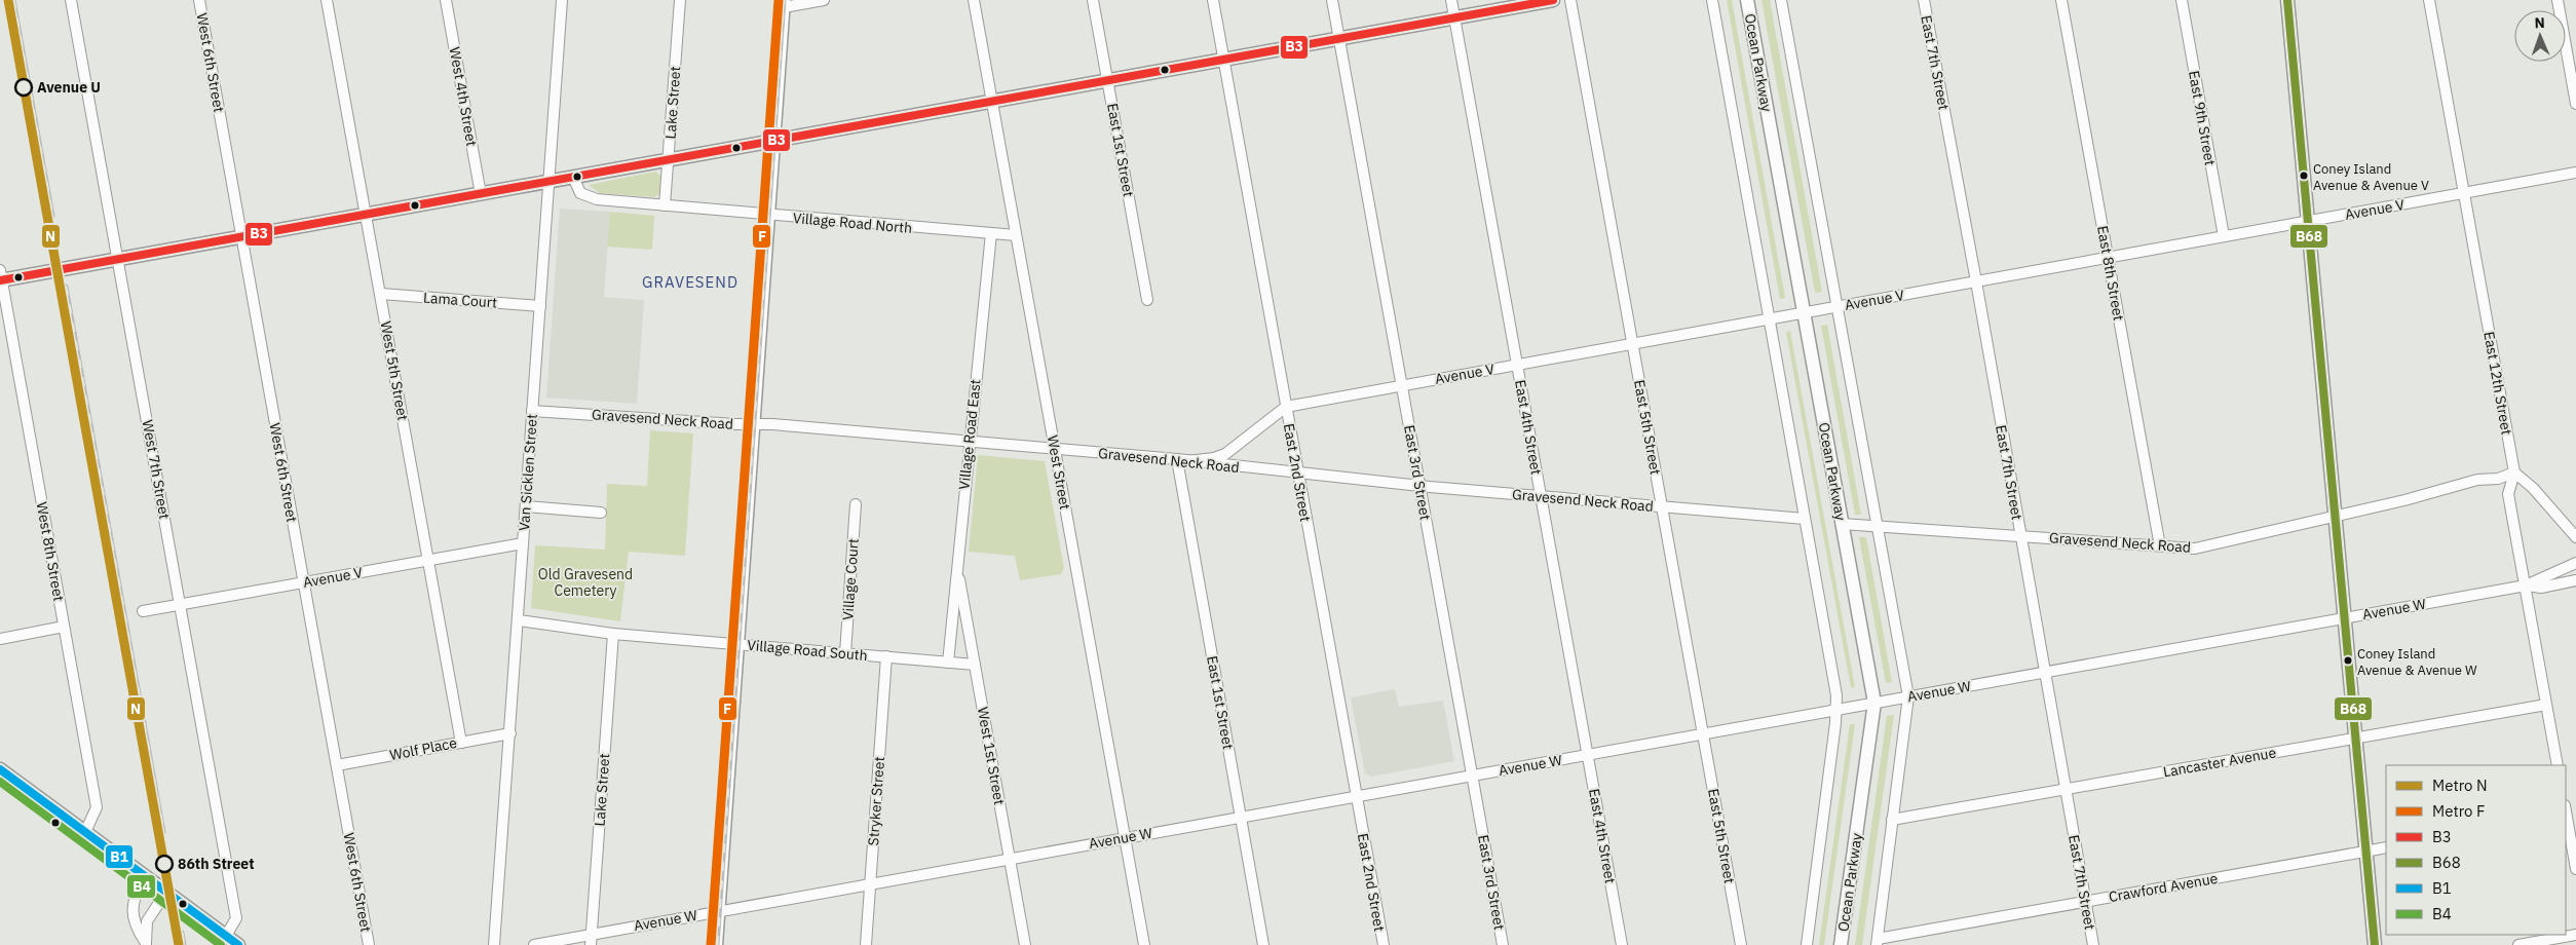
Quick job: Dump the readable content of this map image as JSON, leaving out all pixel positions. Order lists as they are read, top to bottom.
{
  "streets": {
    "main road": ["Ocean Parkway"],
    "street": [
      "West 6th Street",
      "East 7th Street",
      "West 4th Street",
      "Lake Street",
      "East 9th Street",
      "East 1st Street",
      "Avenue V",
      "Village Road North",
      "East 8th Street",
      "Lama Court",
      "West 5th Street",
      "East 12th Street",
      "Gravesend Neck Road",
      "East 4th Street",
      "East 5th Street",
      "Village Road East",
      "West 7th Street",
      "Van Sicklen Street",
      "West Street",
      "East 2nd Street",
      "East 3rd Street",
      "West 8th Street",
      "Village Court",
      "Avenue W",
      "Village Road South",
      "Wolf Place",
      "West 1st Street",
      "Lancaster Avenue",
      "Stryker Street",
      "Crawford Avenue"
    ]
  },
  "crossings": [
    ["West 6th Street", "Avenue V"],
    ["West 6th Street", "Wolf Place"],
    ["Ocean Parkway", "Avenue V"],
    ["Ocean Parkway", "Gravesend Neck Road"],
    ["Ocean Parkway", "Avenue W"],
    ["East 7th Street", "Avenue V"],
    ["East 7th Street", "Gravesend Neck Road"],
    ["East 7th Street", "Avenue W"],
    ["East 7th Street", "Lancaster Avenue"],
    ["East 7th Street", "Crawford Avenue"],
    ["Lake Street", "Village Road North"],
    ["Lake Street", "Avenue W"],
    ["Lake Street", "Village Road South"],
    ["East 9th Street", "Avenue V"],
    ["East 1st Street", "Avenue V"],
    ["East 1st Street", "Gravesend Neck Road"],
    ["East 1st Street", "Avenue W"],
    ["Avenue V", "East 8th Street"],
    ["Avenue V", "West 5th Street"],
    ["Avenue V", "East 12th Street"],
    ["Avenue V", "Gravesend Neck Road"],
    ["Avenue V", "East 4th Street"],
    ["Avenue V", "East 5th Street"],
    ["Avenue V", "West 7th Street"],
    ["Avenue V", "Van Sicklen Street"],
    ["Avenue V", "East 2nd Street"],
    ["Avenue V", "East 3rd Street"],
    ["Village Road North", "Village Road East"],
    ["East 8th Street", "Gravesend Neck Road"],
    ["Lama Court", "West 5th Street"],
    ["Lama Court", "Van Sicklen Street"],
    ["West 5th Street", "Wolf Place"],
    ["East 12th Street", "Gravesend Neck Road"],
    ["East 12th Street", "Avenue W"],
    ["East 12th Street", "Lancaster Avenue"],
    ["Gravesend Neck Road", "East 4th Street"],
    ["Gravesend Neck Road", "East 5th Street"],
    ["Gravesend Neck Road", "Village Road East"],
    ["Gravesend Neck Road", "Van Sicklen Street"],
    ["Gravesend Neck Road", "West Street"],
    ["Gravesend Neck Road", "East 2nd Street"],
    ["Gravesend Neck Road", "East 3rd Street"],
    ["East 4th Street", "Avenue W"],
    ["East 5th Street", "Avenue W"],
    ["Village Road East", "Village Road South"],
    ["Village Road East", "West 1st Street"],
    ["Van Sicklen Street", "Village Road South"],
    ["Van Sicklen Street", "Wolf Place"],
    ["West Street", "Avenue W"],
    ["East 2nd Street", "Avenue W"],
    ["East 3rd Street", "Avenue W"],
    ["Village Court", "Village Road South"],
    ["Avenue W", "West 1st Street"],
    ["Avenue W", "Stryker Street"],
    ["Village Road South", "West 1st Street"],
    ["Village Road South", "Stryker Street"]
  ],
  "districts": ["GRAVESEND"],
  "parks": ["Old Gravesend Cemetery"],
  "places": [
    "Avenue U",
    "Coney Island Avenue & Avenue V",
    "Coney Island Avenue & Avenue W",
    "86th Street"
  ],
  "lines": [
    "metro line N",
    "metro line F",
    "transit line B3",
    "transit line B68",
    "transit line B1",
    "transit line B4"
  ],
  "legend": [
    "Metro N",
    "Metro F",
    "B3",
    "B68",
    "B1",
    "B4"
  ],
  "north": "top"
}
